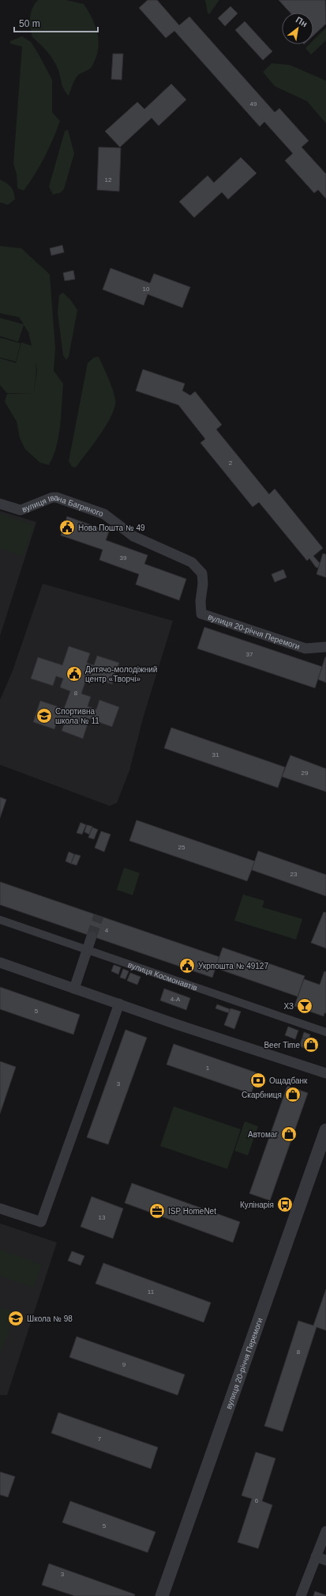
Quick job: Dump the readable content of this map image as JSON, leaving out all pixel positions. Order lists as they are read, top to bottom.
{
  "streets": {
    "street": ["вулиця Івана Багряного", "вулиця 20-річчя Перемоги", "вулиця Космонавтів"]
  },
  "crossings": [
    ["вулиця Івана Багряного", "вулиця 20-річчя Перемоги"]
  ],
  "places": {
    "public building": ["Нова Пошта № 49", "Дитячо-молодіжний центр «Творчі»", "Укрпошта № 49127"],
    "school or university": ["Спортивна школа № 11", "Школа № 98"],
    "bar": ["ХЗ"],
    "shop": ["Beer Time", "Скарбниця", "Автомаг"],
    "bank": ["Ощадбанк"],
    "bus stop": ["Кулінарія"],
    "office": ["ISP HomeNet"]
  },
  "house_numbers": [
    "49",
    "12",
    "10",
    "2",
    "39",
    "37",
    "8",
    "31",
    "29",
    "25",
    "23",
    "4",
    "4-А",
    "5",
    "1",
    "3",
    "13",
    "11",
    "8",
    "9",
    "7",
    "6",
    "5",
    "3"
  ],
  "scale_bar": "50 m",
  "north": "top right"
}
